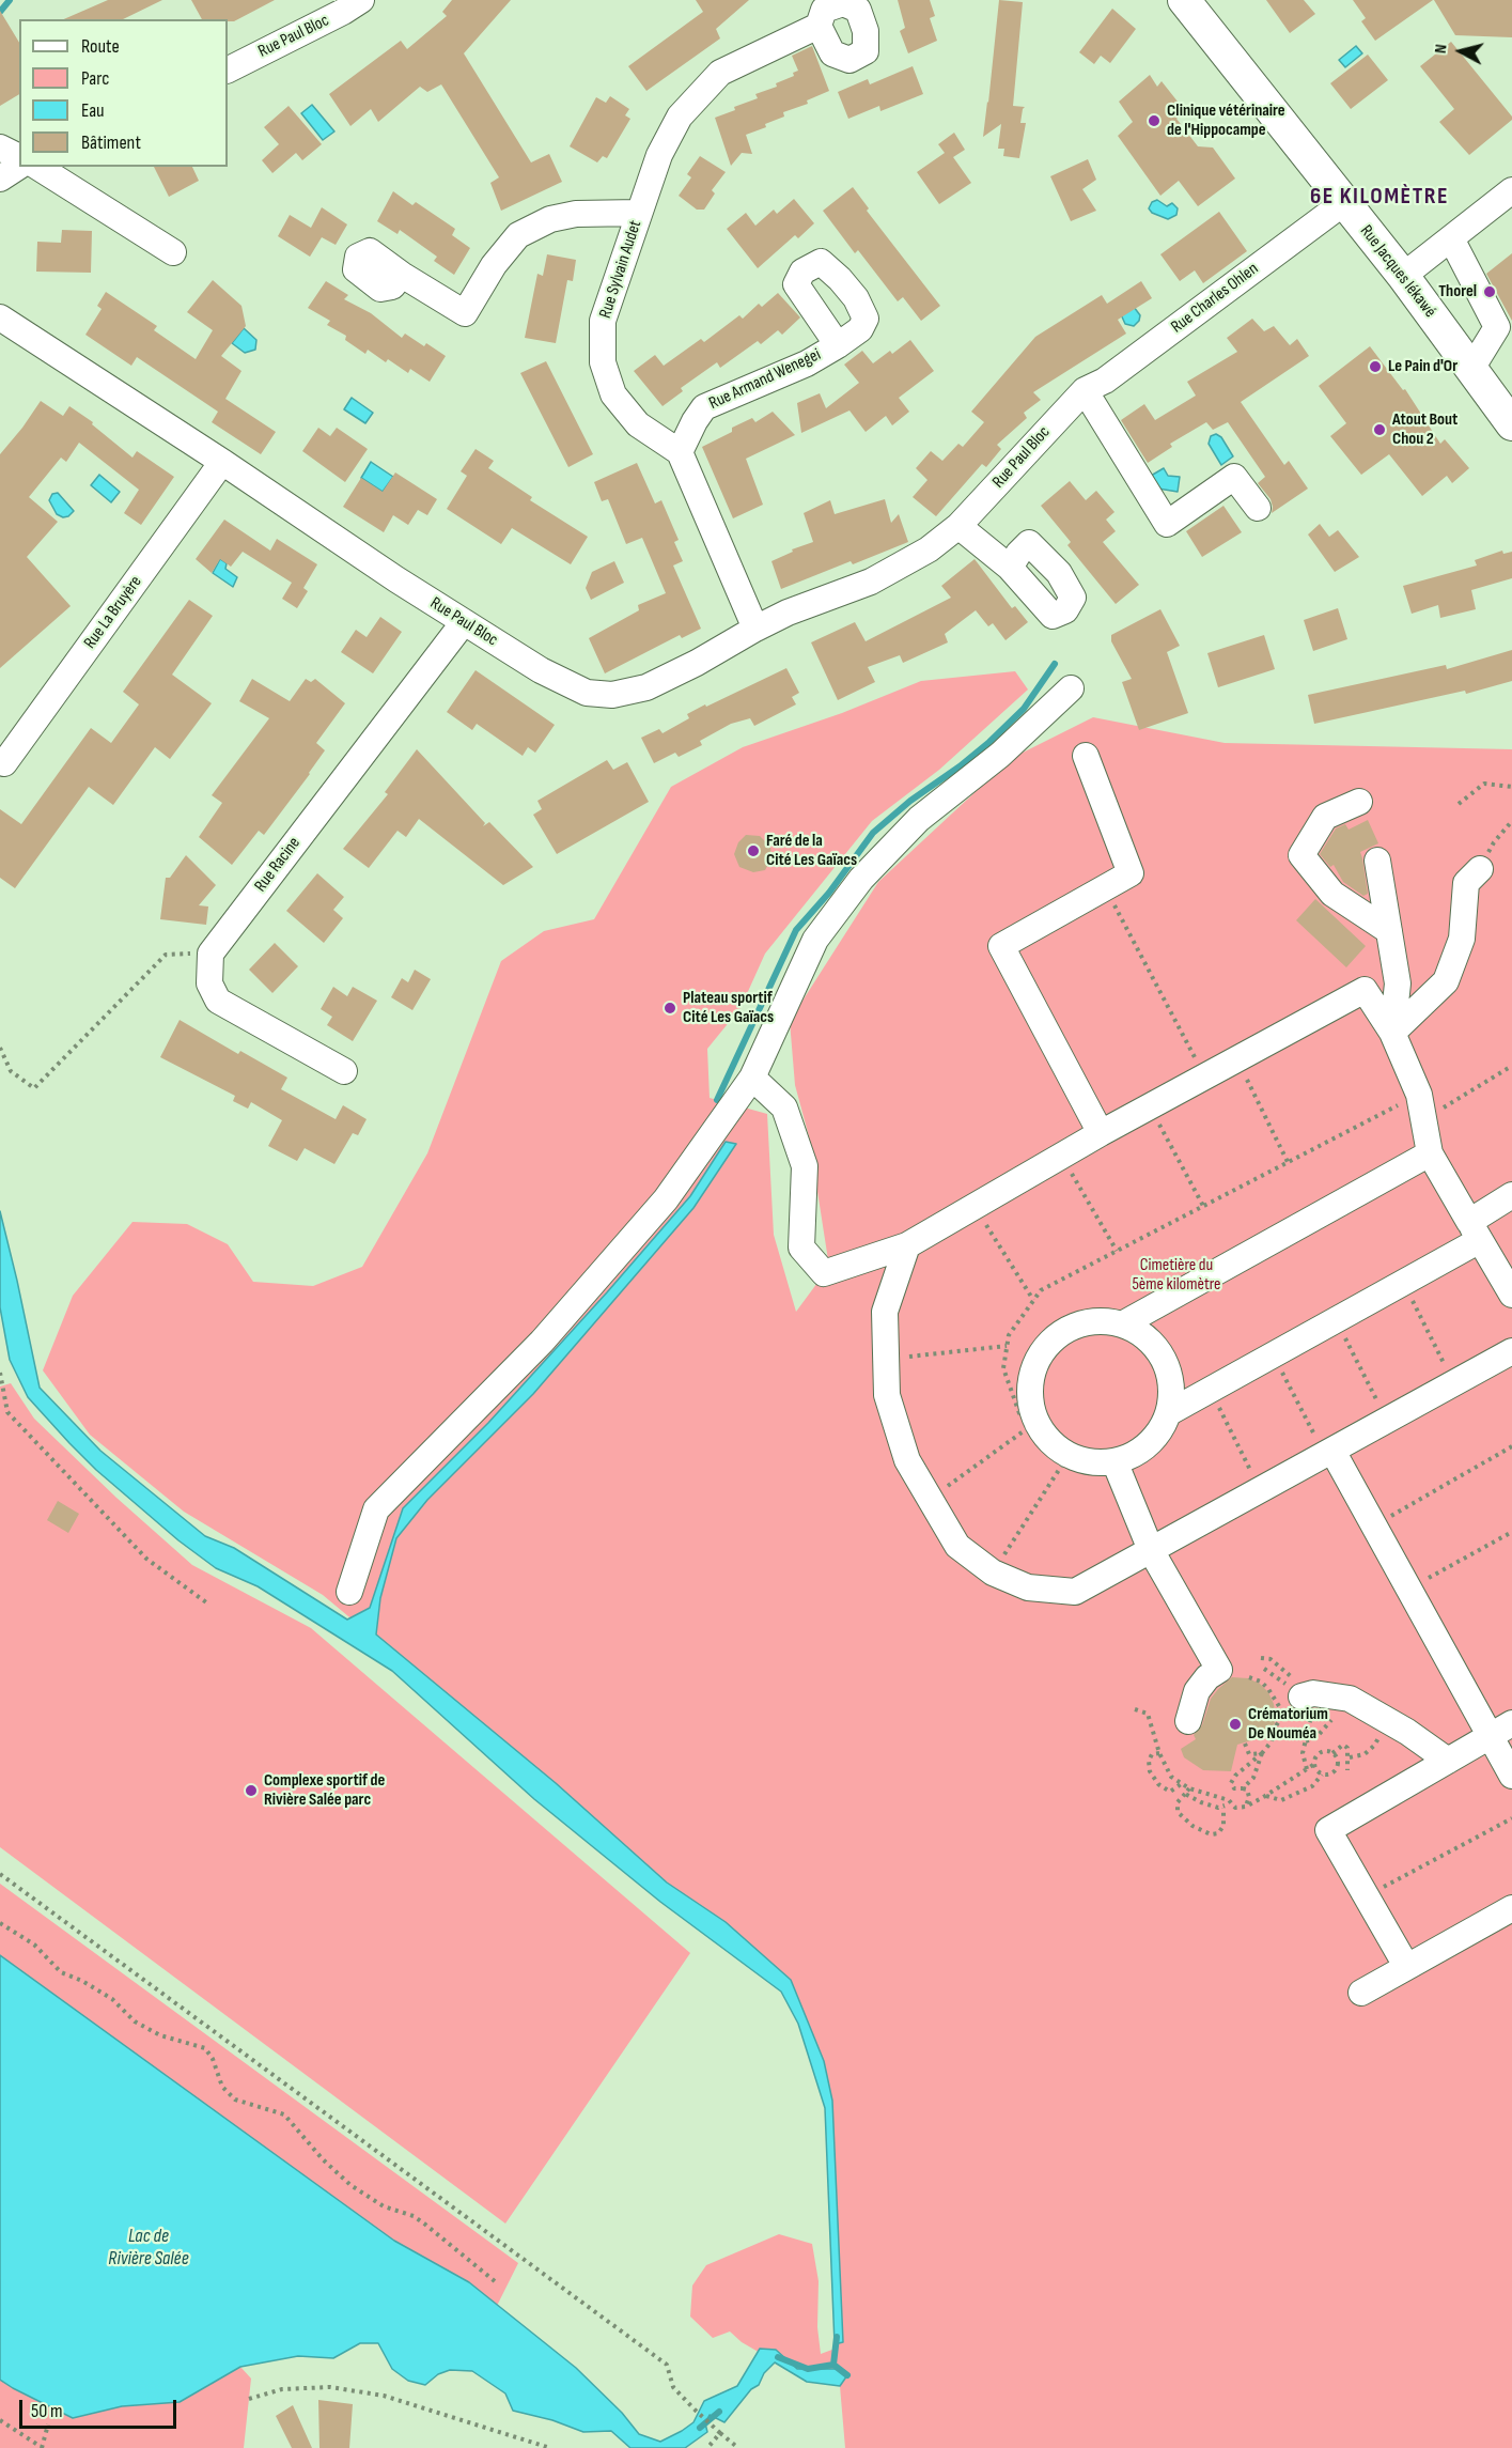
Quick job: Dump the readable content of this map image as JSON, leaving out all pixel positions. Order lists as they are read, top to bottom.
{
  "streets": {
    "main road": ["Rue Jacques Iékawé"],
    "street": [
      "Rue Paul Bloc",
      "Rue Sylvain Audet",
      "Rue Charles Ohlen",
      "Rue Armand Wenegei",
      "Rue La Bruyère",
      "Rue Racine"
    ]
  },
  "crossings": [
    ["Rue Paul Bloc", "Rue Charles Ohlen"],
    ["Rue Paul Bloc", "Rue La Bruyère"],
    ["Rue Paul Bloc", "Rue Racine"],
    ["Rue Sylvain Audet", "Rue Armand Wenegei"],
    ["Rue Jacques Iékawé", "Rue Charles Ohlen"]
  ],
  "districts": ["6E KILOMÈTRE"],
  "water": ["Lac de Rivière Salée"],
  "parks": ["Cimetière du 5ème kilomètre"],
  "places": [
    "Clinique vétérinaire de l'Hippocampe",
    "Thorel",
    "Le Pain d'Or",
    "Atout Bout Chou 2",
    "Faré de la Cité Les Gaïacs",
    "Plateau sportif Cité Les Gaïacs",
    "Crématorium De Nouméa",
    "Complexe sportif de Rivière Salée parc"
  ],
  "legend": [
    "Route",
    "Parc",
    "Eau",
    "Bâtiment"
  ],
  "scale_bar": "50 m",
  "north": "left"
}
